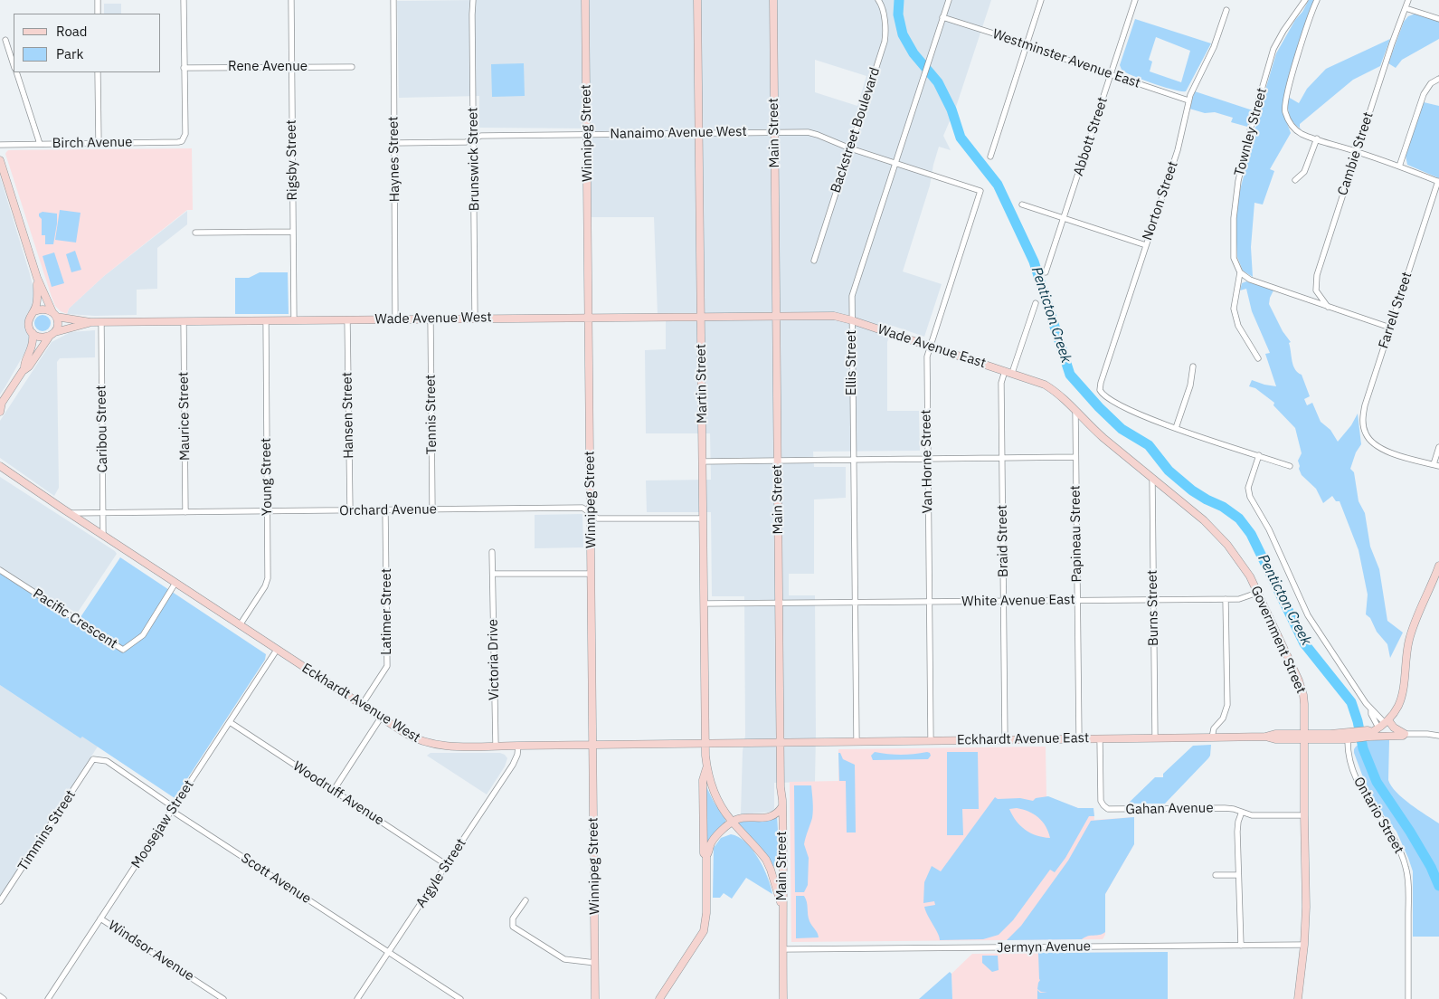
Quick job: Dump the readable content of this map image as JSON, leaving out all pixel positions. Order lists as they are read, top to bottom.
{
  "streets": {
    "main road": [
      "Winnipeg Street",
      "Main Street",
      "Wade Avenue West",
      "Wade Avenue East",
      "Martin Street",
      "Government Street",
      "Eckhardt Avenue West",
      "Eckhardt Avenue East"
    ],
    "street": [
      "Westminster Avenue East",
      "Rene Avenue",
      "Backstreet Boulevard",
      "Townley Street",
      "Nanaimo Avenue West",
      "Abbott Street",
      "Birch Avenue",
      "Cambie Street",
      "Haynes Street",
      "Brunswick Street",
      "Rigsby Street",
      "Norton Street",
      "Farrell Street",
      "Ellis Street",
      "Tennis Street",
      "Hansen Street",
      "Maurice Street",
      "Caribou Street",
      "Van Horne Street",
      "Young Street",
      "Orchard Avenue",
      "Papineau Street",
      "Braid Street",
      "White Avenue East",
      "Burns Street",
      "Latimer Street",
      "Pacific Crescent",
      "Victoria Drive",
      "Woodruff Avenue",
      "Gahan Avenue",
      "Ontario Street",
      "Moosejaw Street",
      "Timmins Street",
      "Argyle Street",
      "Scott Avenue",
      "Jermyn Avenue",
      "Windsor Avenue"
    ]
  },
  "crossings": [
    ["Westminster Avenue East", "Abbott Street"],
    ["Westminster Avenue East", "Norton Street"],
    ["Westminster Avenue East", "Ellis Street"],
    ["Rene Avenue", "Birch Avenue"],
    ["Rene Avenue", "Rigsby Street"],
    ["Backstreet Boulevard", "Nanaimo Avenue West"],
    ["Winnipeg Street", "Nanaimo Avenue West"],
    ["Winnipeg Street", "Wade Avenue West"],
    ["Winnipeg Street", "Orchard Avenue"],
    ["Winnipeg Street", "Eckhardt Avenue West"],
    ["Nanaimo Avenue West", "Main Street"],
    ["Nanaimo Avenue West", "Haynes Street"],
    ["Nanaimo Avenue West", "Brunswick Street"],
    ["Nanaimo Avenue West", "Ellis Street"],
    ["Nanaimo Avenue West", "Martin Street"],
    ["Nanaimo Avenue West", "Van Horne Street"],
    ["Main Street", "Wade Avenue West"],
    ["Main Street", "Wade Avenue East"],
    ["Main Street", "Martin Street"],
    ["Main Street", "White Avenue East"],
    ["Main Street", "Eckhardt Avenue West"],
    ["Main Street", "Eckhardt Avenue East"],
    ["Main Street", "Jermyn Avenue"],
    ["Haynes Street", "Wade Avenue West"],
    ["Brunswick Street", "Wade Avenue West"],
    ["Rigsby Street", "Wade Avenue West"],
    ["Wade Avenue West", "Wade Avenue East"],
    ["Wade Avenue West", "Martin Street"],
    ["Wade Avenue West", "Tennis Street"],
    ["Wade Avenue West", "Hansen Street"],
    ["Wade Avenue West", "Maurice Street"],
    ["Wade Avenue West", "Caribou Street"],
    ["Wade Avenue West", "Young Street"],
    ["Wade Avenue East", "Ellis Street"],
    ["Wade Avenue East", "Van Horne Street"],
    ["Wade Avenue East", "Papineau Street"],
    ["Wade Avenue East", "Braid Street"],
    ["Wade Avenue East", "Government Street"],
    ["Ellis Street", "White Avenue East"],
    ["Ellis Street", "Eckhardt Avenue East"],
    ["Martin Street", "Orchard Avenue"],
    ["Martin Street", "White Avenue East"],
    ["Martin Street", "Eckhardt Avenue West"],
    ["Tennis Street", "Orchard Avenue"],
    ["Hansen Street", "Orchard Avenue"],
    ["Maurice Street", "Orchard Avenue"],
    ["Caribou Street", "Orchard Avenue"],
    ["Caribou Street", "Eckhardt Avenue West"],
    ["Van Horne Street", "White Avenue East"],
    ["Van Horne Street", "Eckhardt Avenue East"],
    ["Young Street", "Orchard Avenue"],
    ["Young Street", "Eckhardt Avenue West"],
    ["Orchard Avenue", "Latimer Street"],
    ["Orchard Avenue", "Eckhardt Avenue West"],
    ["Papineau Street", "White Avenue East"],
    ["Papineau Street", "Government Street"],
    ["Papineau Street", "Eckhardt Avenue East"],
    ["Braid Street", "White Avenue East"],
    ["Braid Street", "Eckhardt Avenue East"],
    ["White Avenue East", "Burns Street"],
    ["White Avenue East", "Government Street"],
    ["Burns Street", "Government Street"],
    ["Burns Street", "Eckhardt Avenue East"],
    ["Latimer Street", "Eckhardt Avenue West"],
    ["Pacific Crescent", "Eckhardt Avenue West"],
    ["Government Street", "Eckhardt Avenue East"],
    ["Government Street", "Gahan Avenue"],
    ["Government Street", "Jermyn Avenue"],
    ["Victoria Drive", "Eckhardt Avenue West"],
    ["Eckhardt Avenue West", "Eckhardt Avenue East"],
    ["Eckhardt Avenue West", "Moosejaw Street"],
    ["Eckhardt Avenue West", "Argyle Street"],
    ["Eckhardt Avenue East", "Gahan Avenue"],
    ["Eckhardt Avenue East", "Ontario Street"],
    ["Woodruff Avenue", "Moosejaw Street"],
    ["Woodruff Avenue", "Argyle Street"],
    ["Moosejaw Street", "Scott Avenue"],
    ["Moosejaw Street", "Windsor Avenue"],
    ["Timmins Street", "Scott Avenue"],
    ["Argyle Street", "Scott Avenue"]
  ],
  "water": ["Penticton Creek"],
  "legend": ["Road", "Park"]
}
